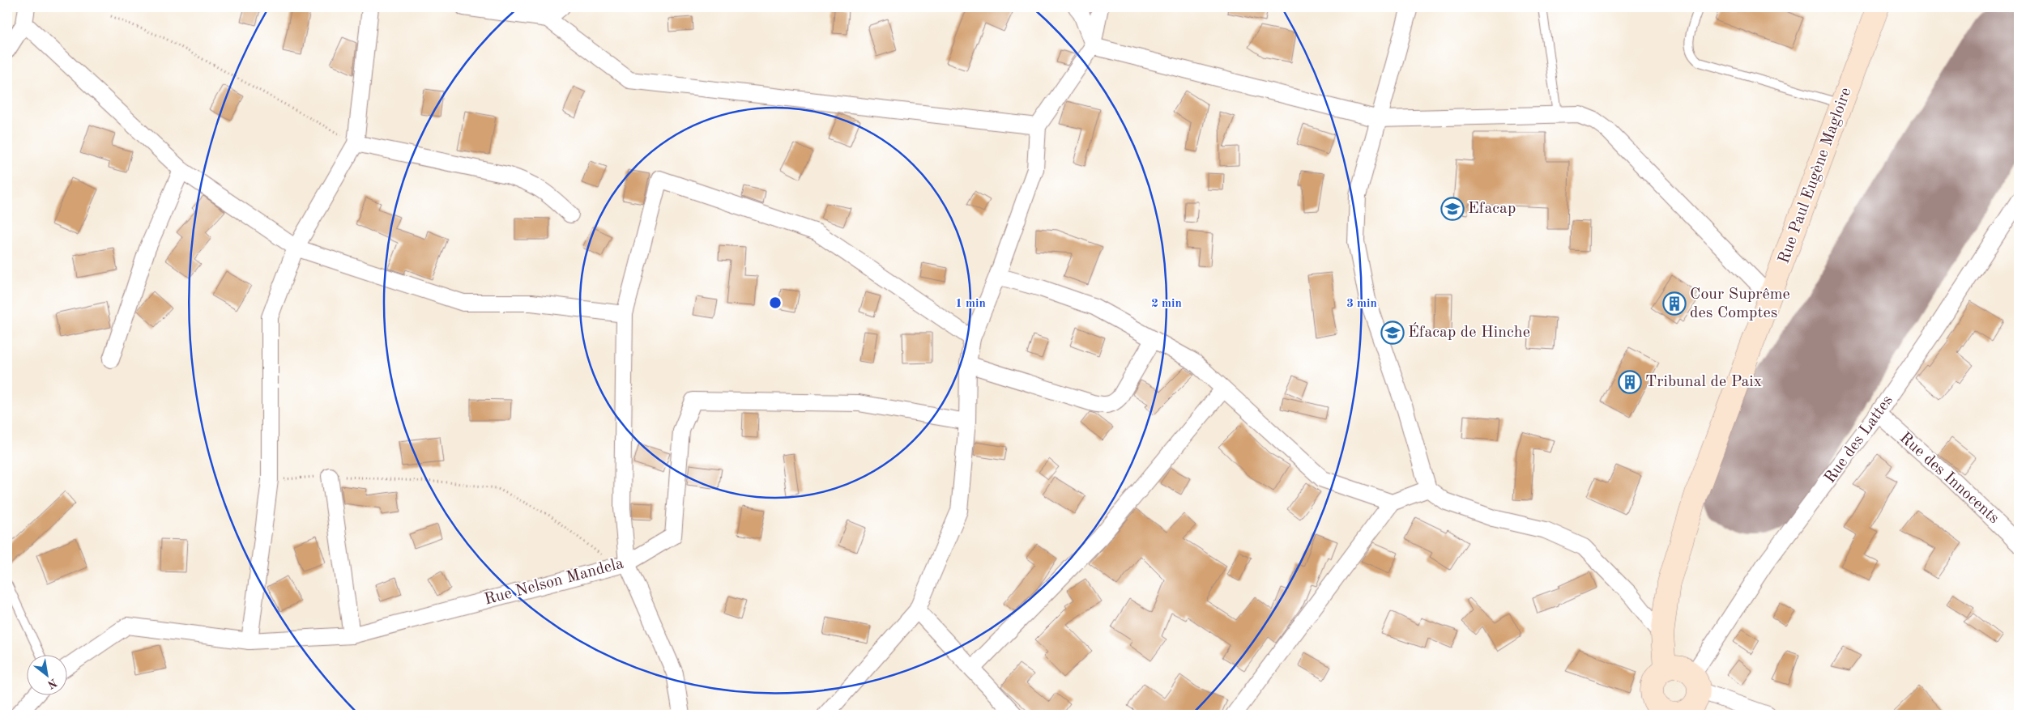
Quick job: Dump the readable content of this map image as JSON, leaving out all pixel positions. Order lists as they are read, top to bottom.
{
  "streets": {
    "main road": ["Rue Paul Eugène Magloire"],
    "street": ["Rue des Lattes", "Rue des Innocents", "Rue Nelson Mandela"]
  },
  "crossings": [
    ["Rue Paul Eugène Magloire", "Rue des Lattes"],
    ["Rue des Lattes", "Rue des Innocents"]
  ],
  "places": {
    "school or university": ["Efacap", "Éfacap de Hinche"],
    "building": ["Cour Suprême des Comptes", "Tribunal de Paix"]
  },
  "north": "bottom right",
  "rings": ["1 min", "2 min", "3 min"]
}
